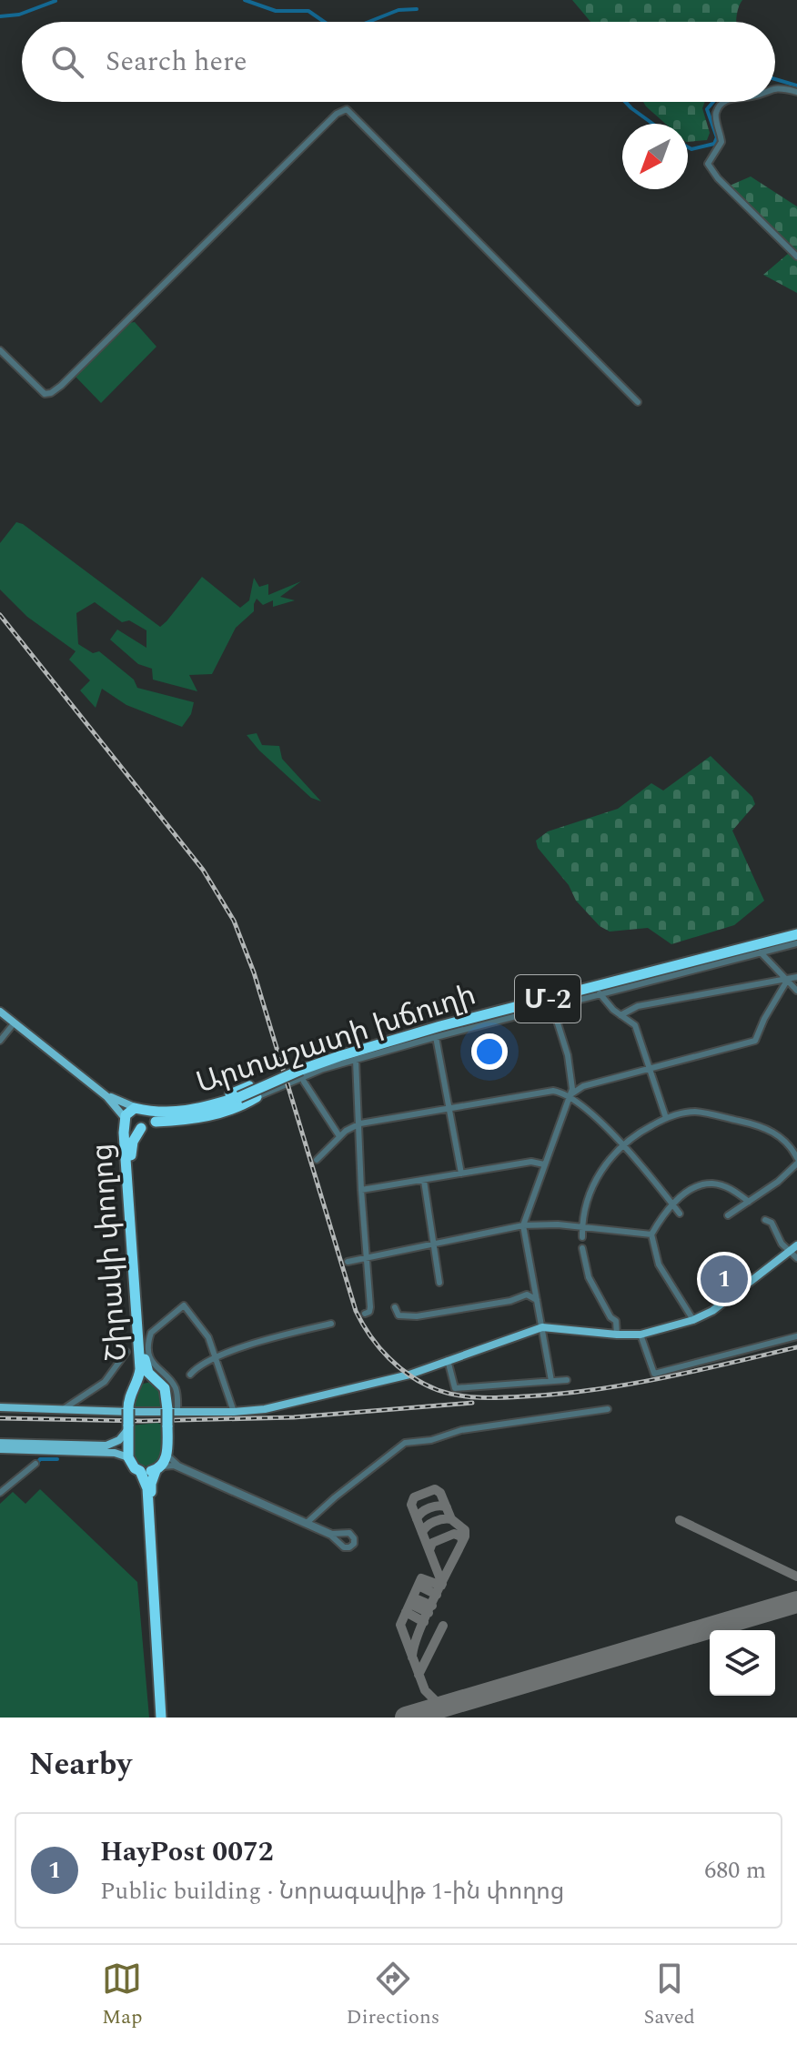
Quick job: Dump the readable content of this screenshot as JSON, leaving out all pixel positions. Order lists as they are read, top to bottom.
{
  "streets": {
    "highway": ["Մ-2", "Արտաշատի խճուղի", "Շիրակի փողոց"]
  },
  "crossings": [
    ["Արտաշատի խճուղի", "Շիրակի փողոց"]
  ],
  "north": "bottom left",
  "page": {
    "search": "Search here",
    "pins": "1",
    "heading": "Nearby",
    "list": [
      {
        "mark": "1",
        "name": "HayPost 0072",
        "note": "Public building · Նորագավիթ 1-ին փողոց",
        "value": "680 m"
      }
    ],
    "nav": ["Map", "Directions", "Saved"]
  }
}
